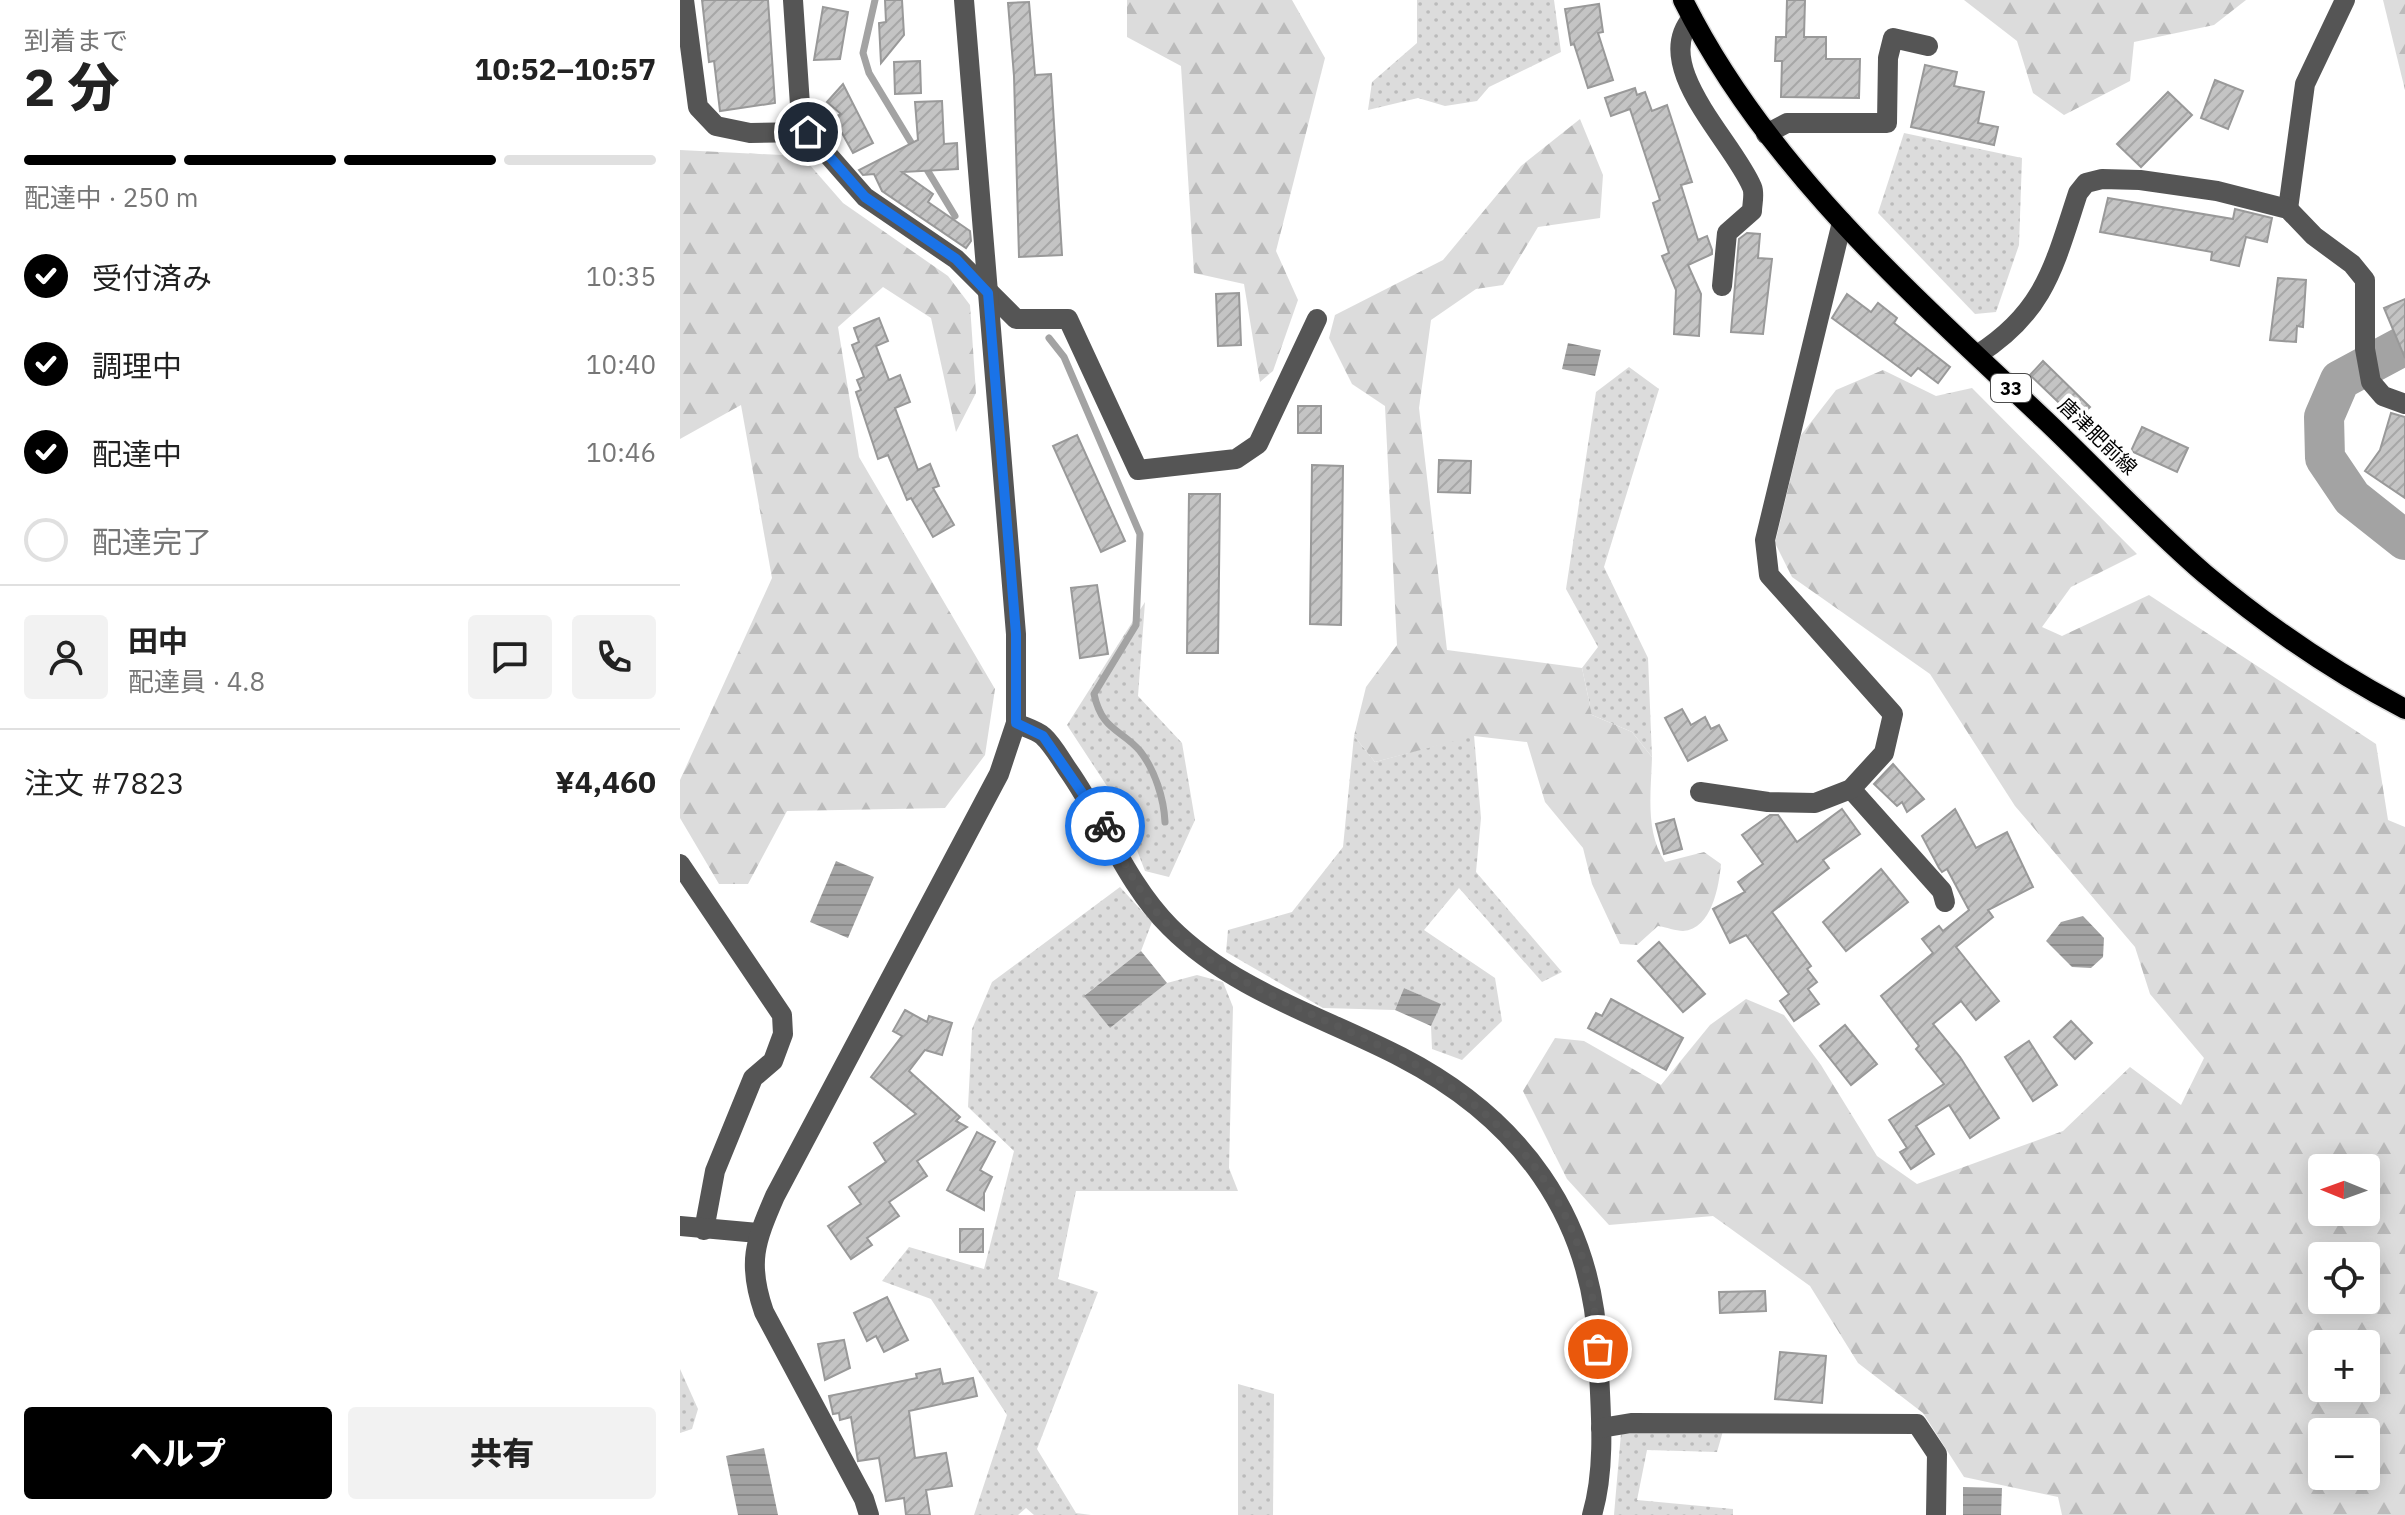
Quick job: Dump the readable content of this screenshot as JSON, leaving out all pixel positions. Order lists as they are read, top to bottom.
{
  "streets": {
    "main road": ["33", "唐津肥前線"]
  },
  "north": "left",
  "page": {
    "heading": ["2 分", "到着まで", "10:52–10:57"],
    "panel": [
      "田中",
      "配達員 · 4.8",
      "注文 #7823",
      "¥4,460"
    ],
    "bar": "配達中 · 250 m",
    "list": [
      ["受付済み", "10:35"],
      ["調理中", "10:40"],
      ["配達中", "10:46"],
      "配達完了"
    ],
    "map_buttons": ["+", "−"],
    "buttons": ["ヘルプ", "共有"]
  }
}
